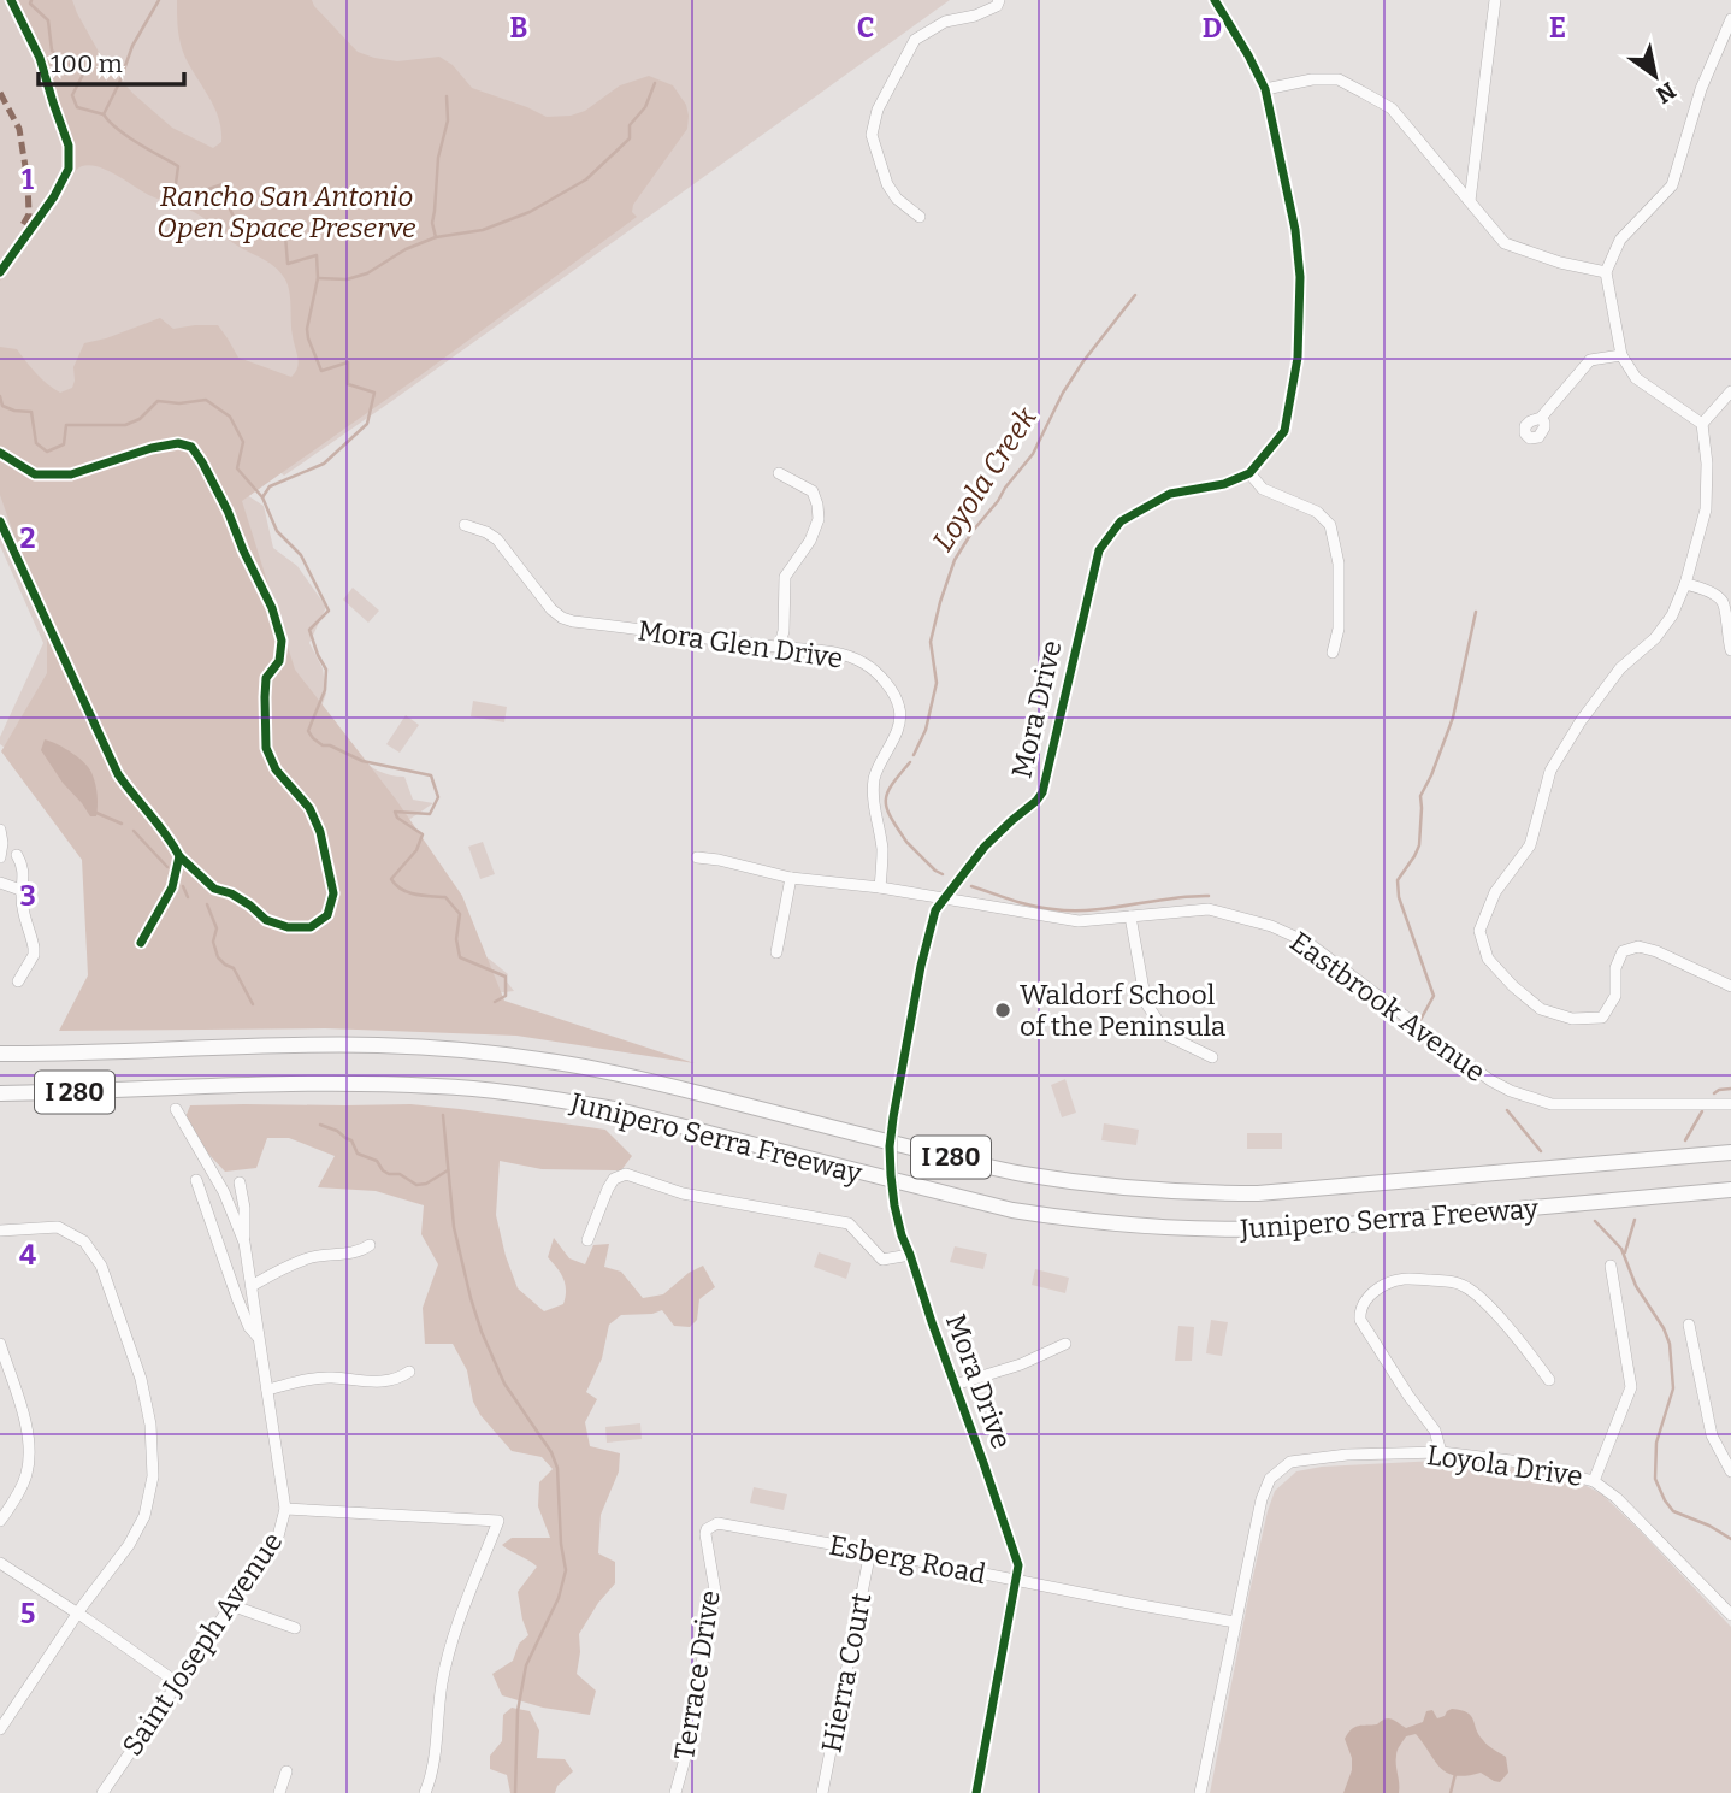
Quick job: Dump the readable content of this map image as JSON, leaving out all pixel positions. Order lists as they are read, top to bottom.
{
  "streets": {
    "highway": ["I 280", "Junipero Serra Freeway"],
    "street": [
      "Mora Glen Drive",
      "Mora Drive",
      "Eastbrook Avenue",
      "Loyola Drive",
      "Esberg Road",
      "Saint Joseph Avenue",
      "Hierra Court",
      "Terrace Drive"
    ]
  },
  "crossings": [
    ["Mora Glen Drive", "Eastbrook Avenue"],
    ["Mora Drive", "Eastbrook Avenue"],
    ["Mora Drive", "Esberg Road"],
    ["Loyola Drive", "Esberg Road"],
    ["Esberg Road", "Hierra Court"],
    ["Esberg Road", "Terrace Drive"]
  ],
  "water": ["Loyola Creek"],
  "parks": ["Rancho San Antonio Open Space Preserve"],
  "places": ["Waldorf School of the Peninsula"],
  "scale_bar": "100 m",
  "north": "bottom right",
  "grid": {
    "columns": [
      "B",
      "C",
      "D",
      "E"
    ],
    "rows": [
      "1",
      "2",
      "3",
      "4",
      "5"
    ]
  }
}
